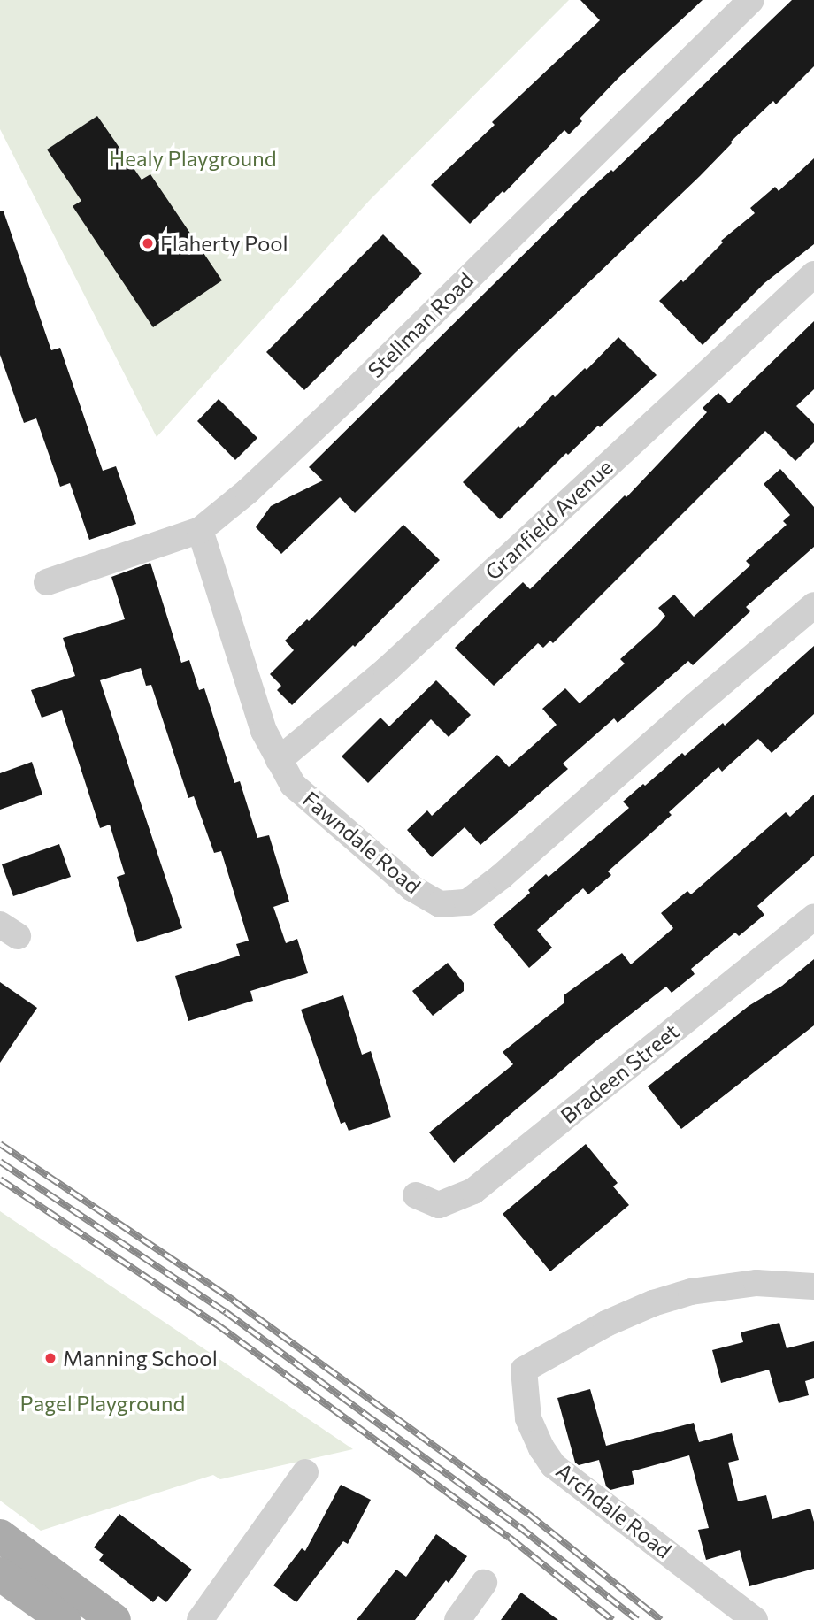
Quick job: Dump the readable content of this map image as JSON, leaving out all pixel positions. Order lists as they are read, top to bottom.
{
  "streets": {
    "street": [
      "Stellman Road",
      "Granfield Avenue",
      "Fawndale Road",
      "Bradeen Street",
      "Archdale Road"
    ]
  },
  "crossings": [
    ["Stellman Road", "Fawndale Road"],
    ["Granfield Avenue", "Fawndale Road"]
  ],
  "parks": ["Healy Playground", "Pagel Playground"],
  "places": ["Flaherty Pool", "Manning School"]
}
